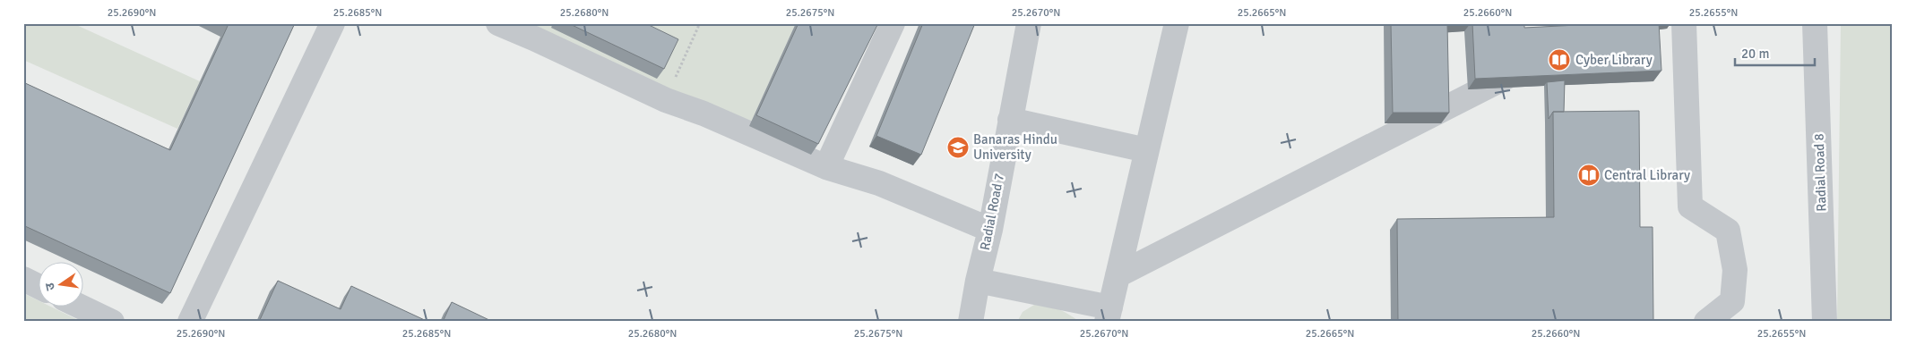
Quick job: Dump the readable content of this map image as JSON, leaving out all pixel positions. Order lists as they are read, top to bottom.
{
  "streets": {
    "lane": ["Radial Road 8", "Radial Road 7"]
  },
  "places": {
    "library": ["Cyber Library", "Central Library"],
    "school or university": ["Banaras Hindu University"]
  },
  "scale_bar": "20 m",
  "north": "left",
  "coordinates": [
    "25.2690°N",
    "25.2685°N",
    "25.2680°N",
    "25.2675°N",
    "25.2670°N",
    "25.2665°N",
    "25.2660°N",
    "25.2655°N"
  ]
}
